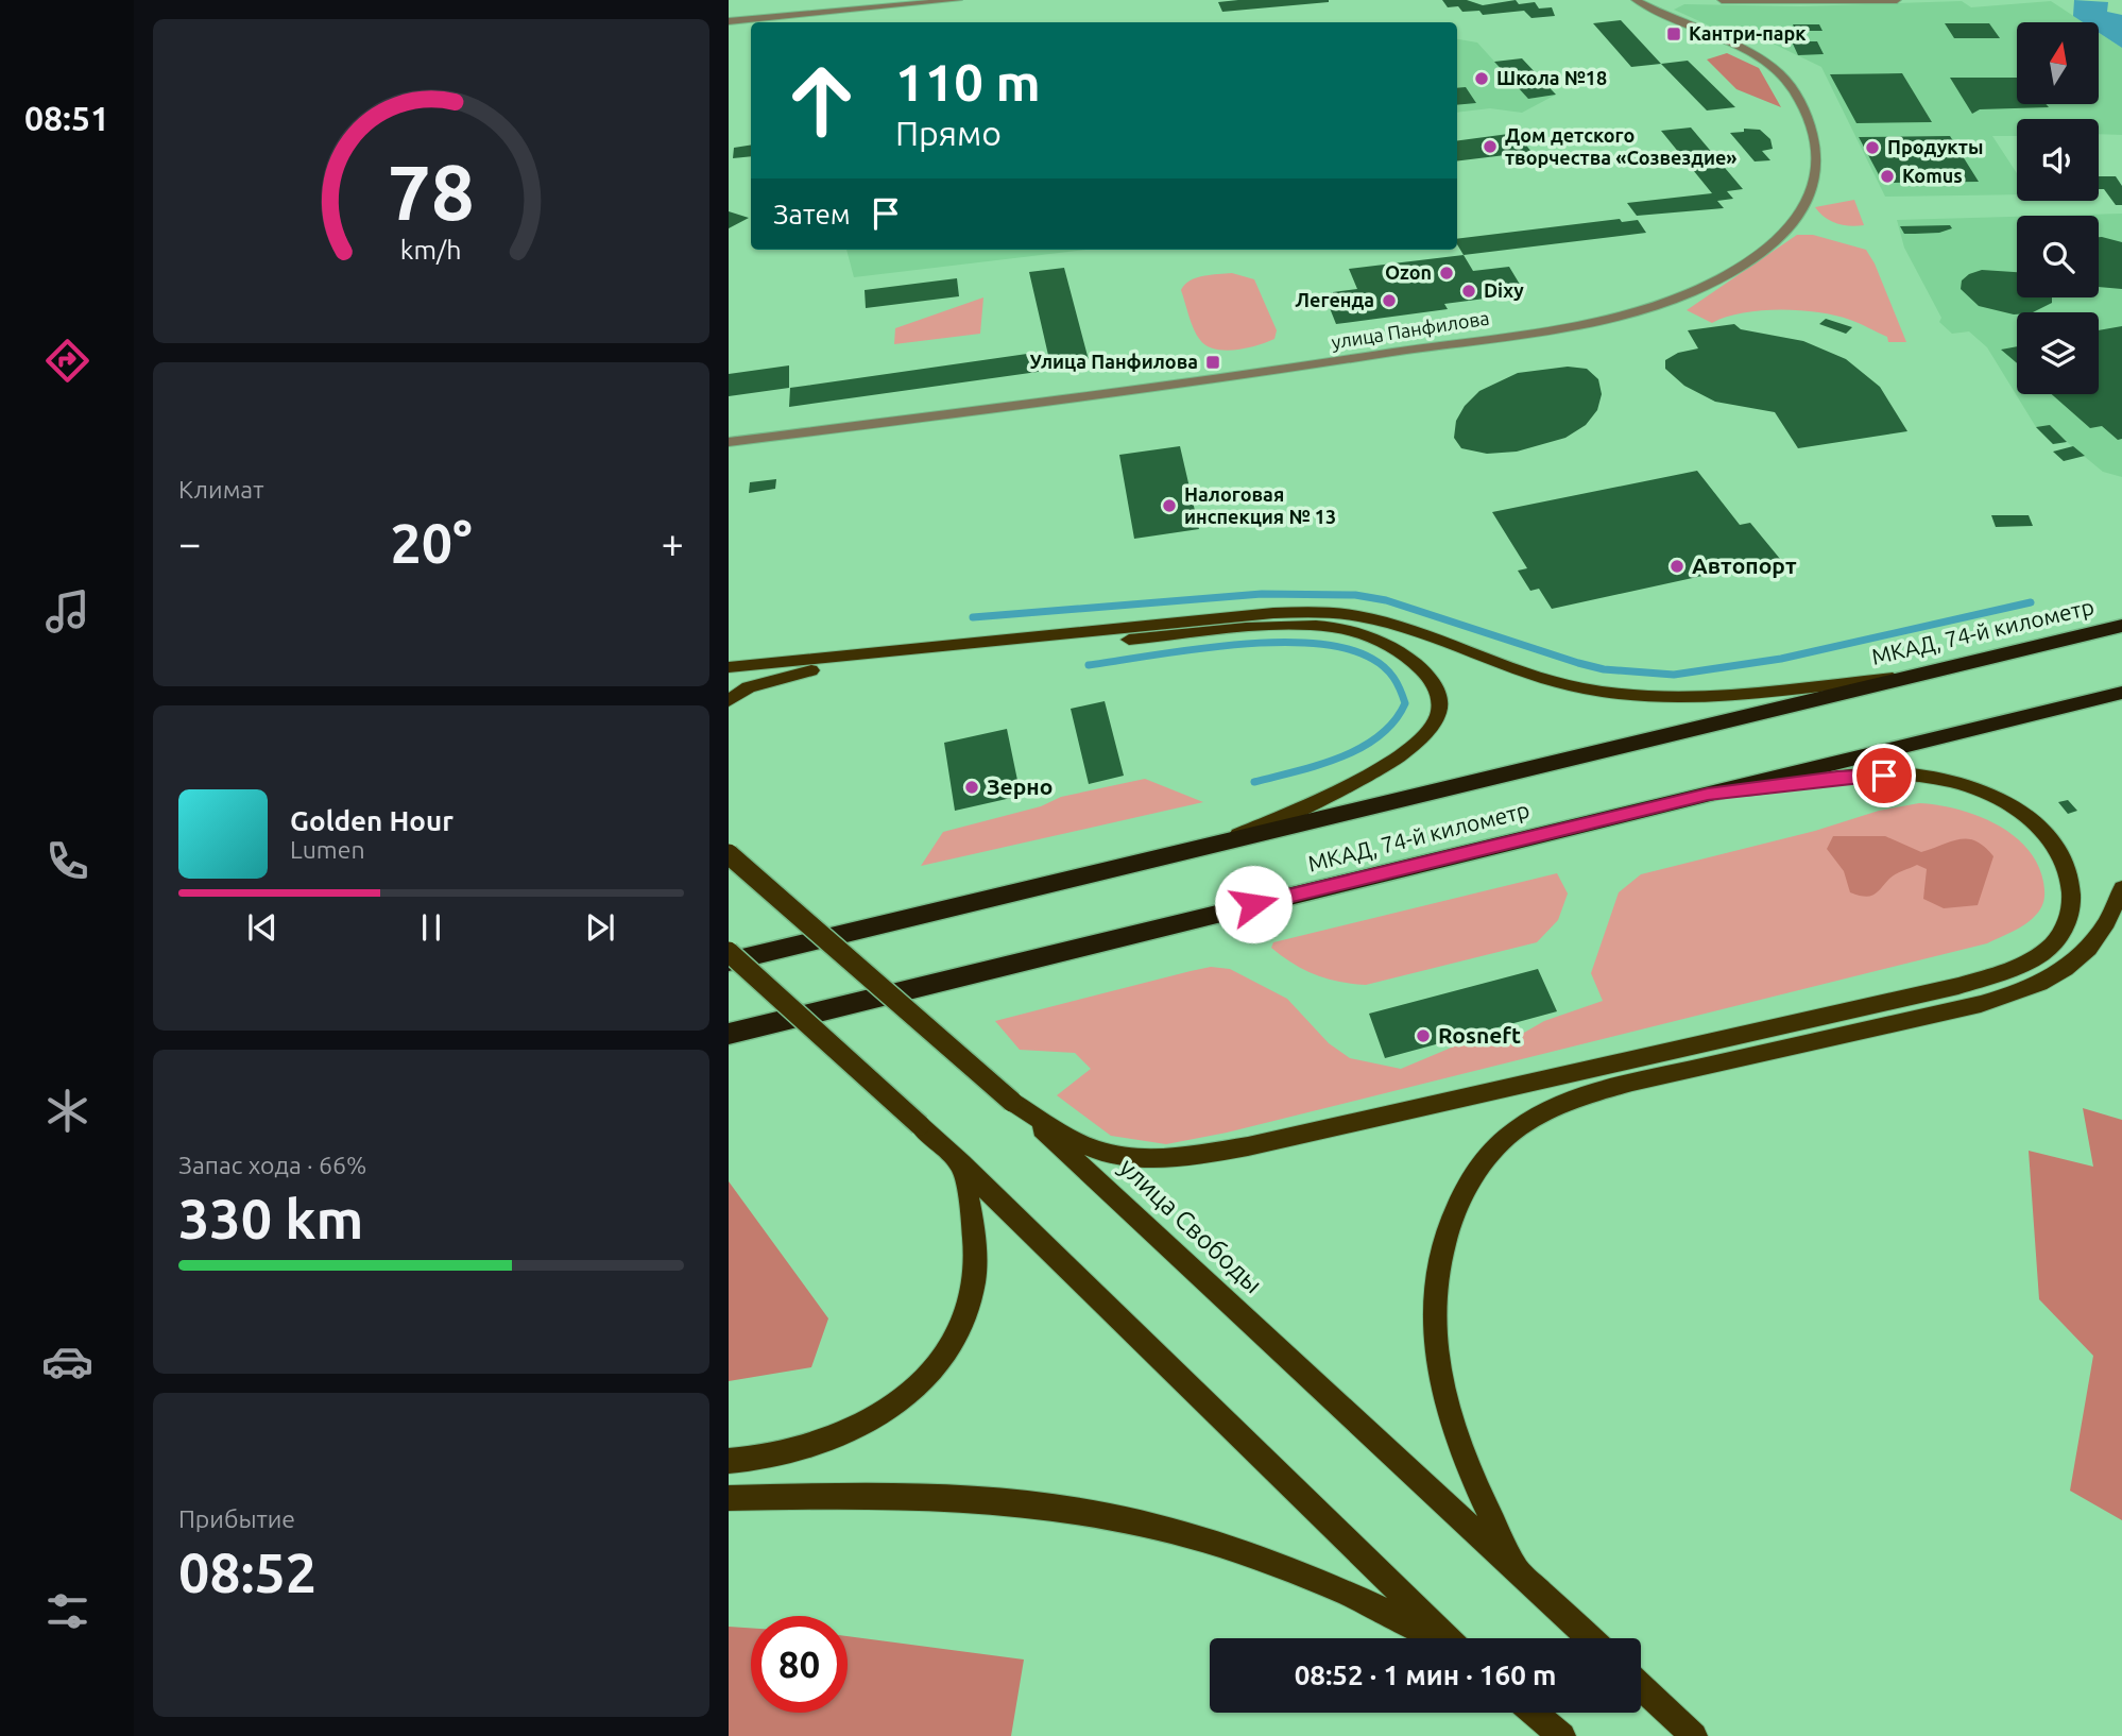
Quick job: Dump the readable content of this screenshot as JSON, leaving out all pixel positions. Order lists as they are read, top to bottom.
{
  "streets": {
    "highway": ["МКАД, 74-й километр"],
    "main road": ["улица Свободы"],
    "street": ["улица Панфилова"]
  },
  "places": {
    "transit": ["Кантри-парк", "Улица Панфилова"],
    "other": [
      "Школа №18",
      "Дом детского творчества «Созвездие»",
      "Продукты",
      "Komus",
      "Ozon",
      "Dixy",
      "Легенда",
      "Налоговая инспекция № 13",
      "Автопорт",
      "Зерно",
      "Rosneft"
    ]
  },
  "north": "top",
  "page": {
    "tabs": "08:51",
    "turn": ["110 m", "Прямо"],
    "then": "Затем",
    "tile": [
      "Климат",
      ["Запас хода · 66%", "330 km"],
      ["Прибытие", "08:52"]
    ],
    "heat": ["−", "20°", "+"],
    "song": ["Golden Hour", "Lumen"],
    "limit": "80",
    "trip": "08:52 · 1 мин · 160 m",
    "gauge": ["78", "km/h"]
  }
}
